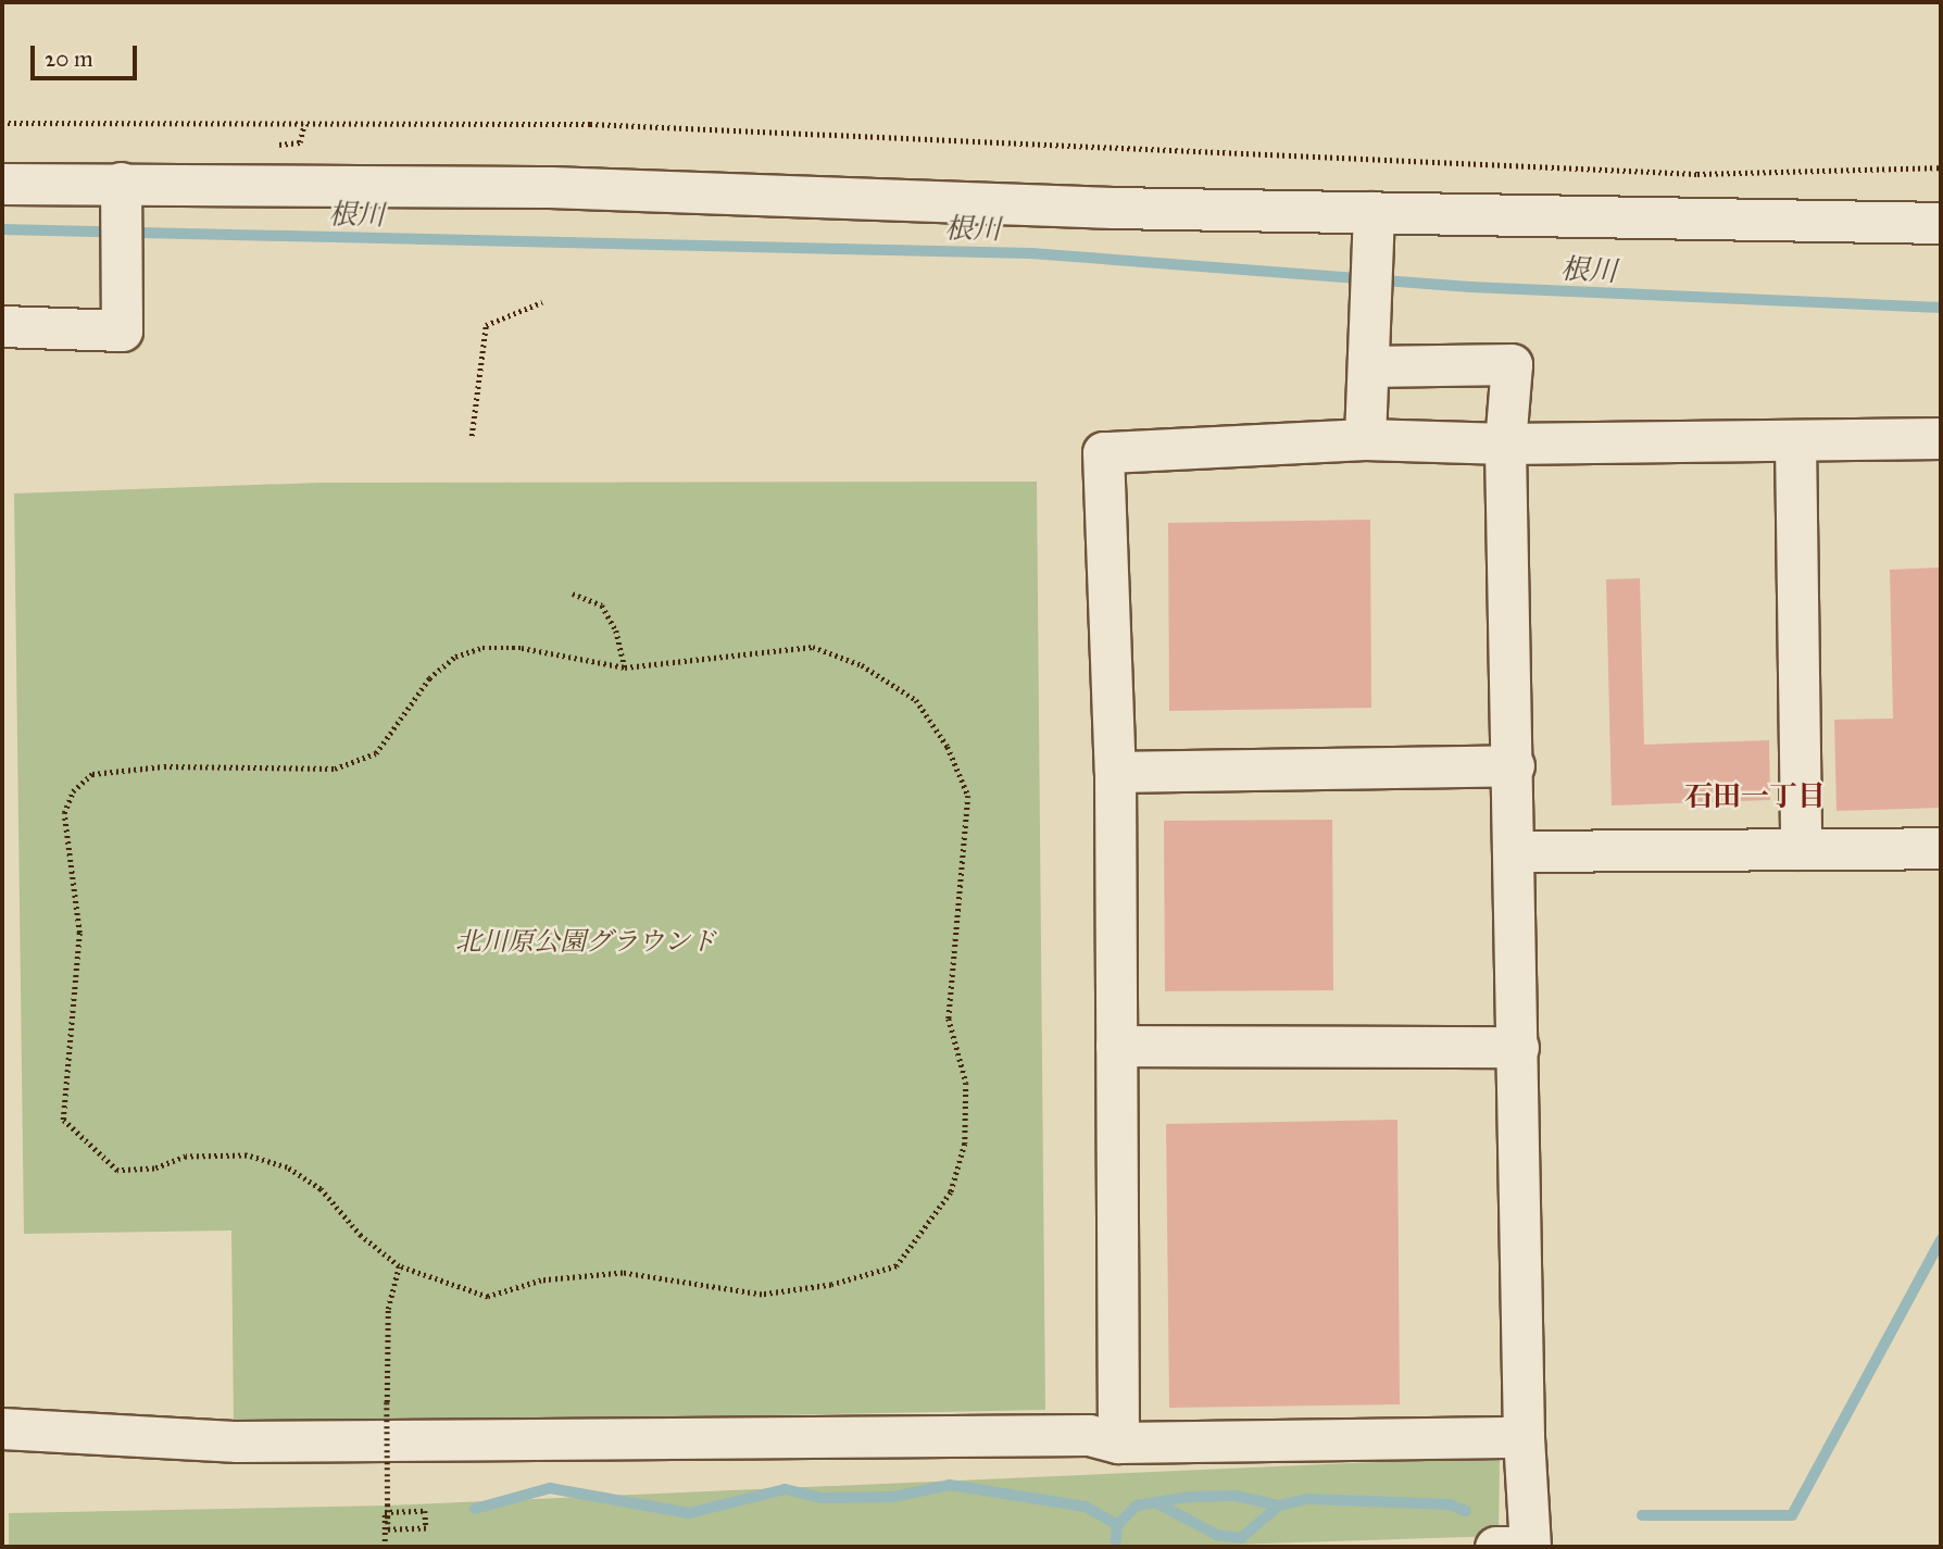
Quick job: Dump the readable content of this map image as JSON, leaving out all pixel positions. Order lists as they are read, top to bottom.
{
  "districts": ["石田一丁目"],
  "water": ["根川"],
  "parks": ["北川原公園グラウンド"],
  "scale_bar": "20 m"
}
